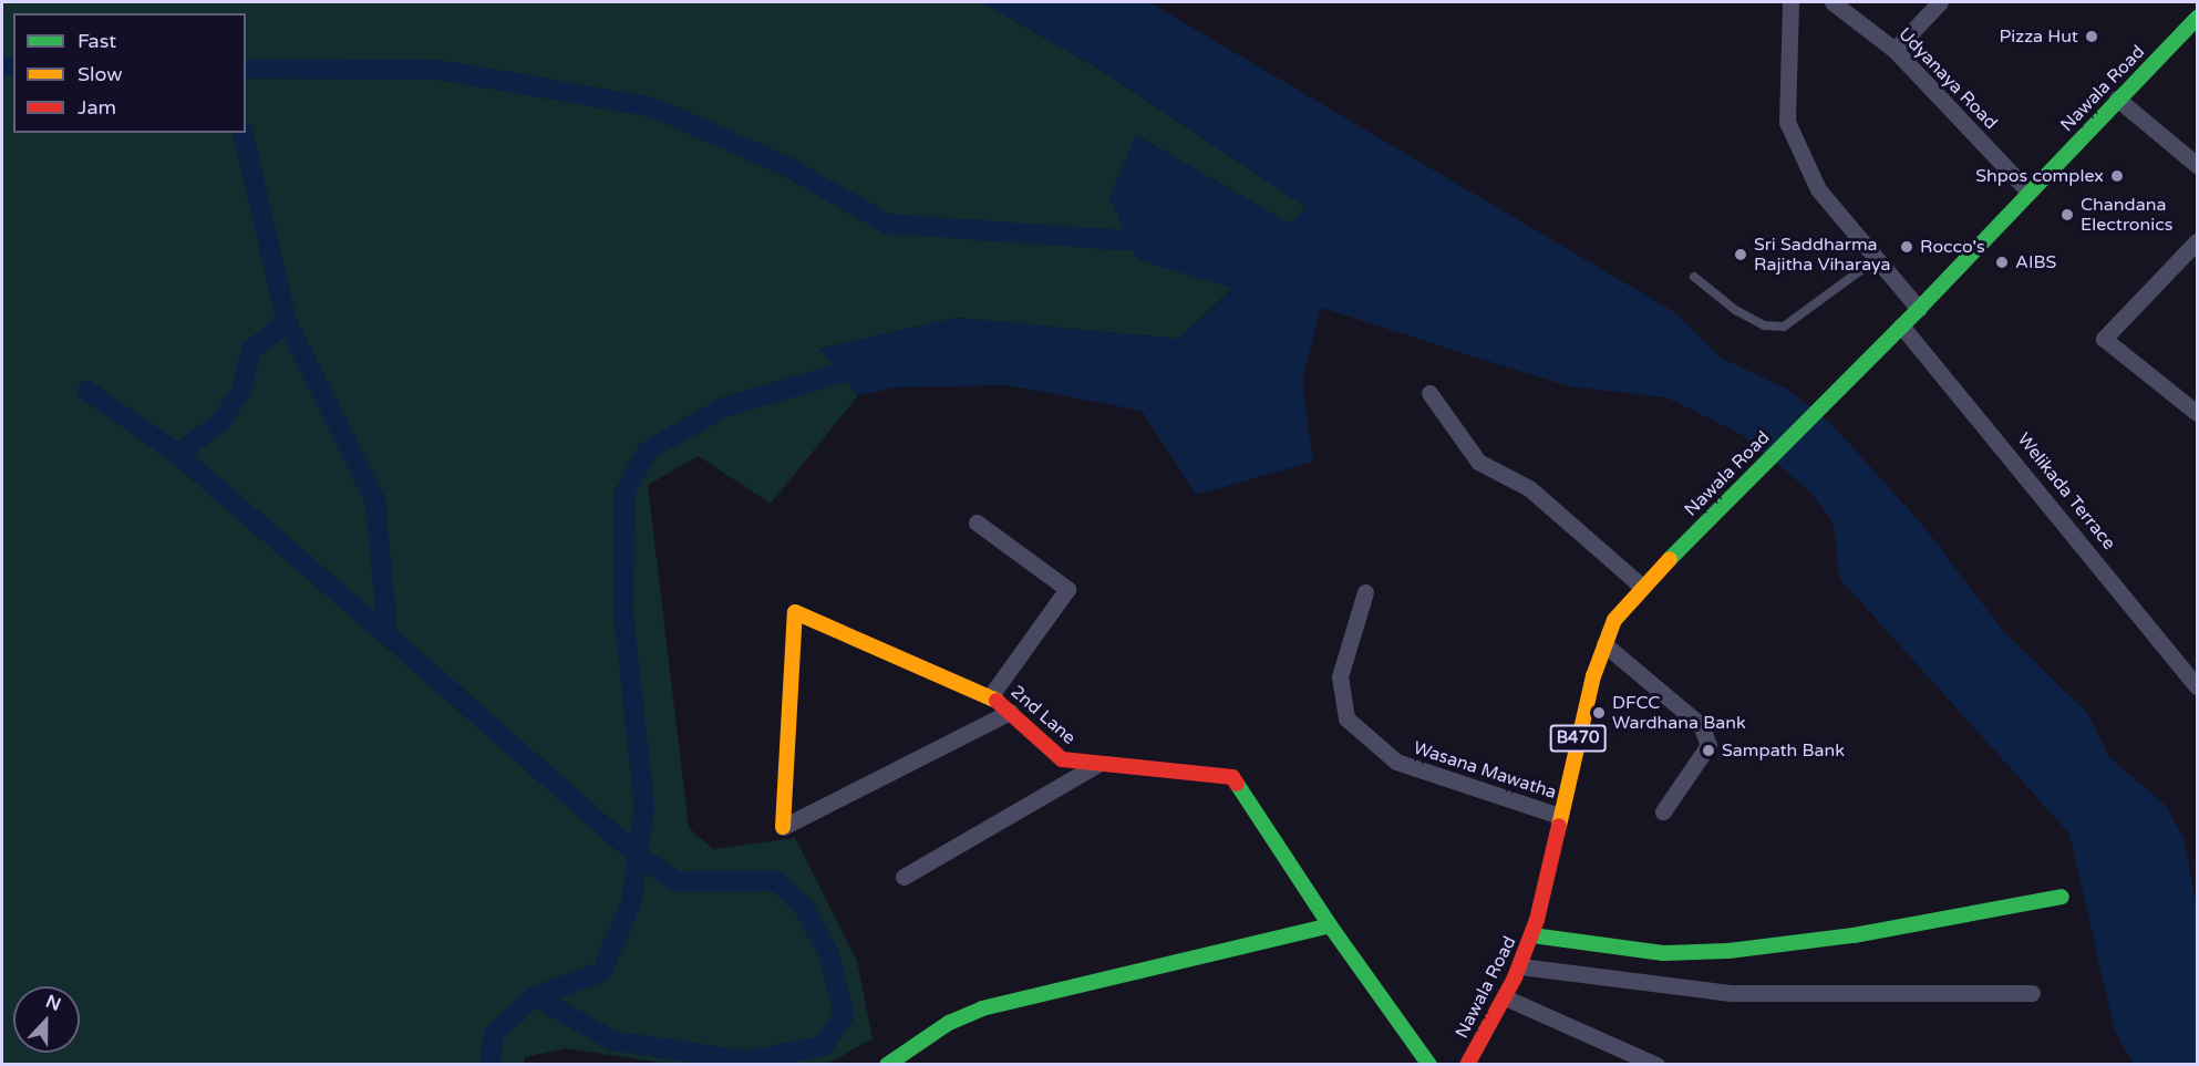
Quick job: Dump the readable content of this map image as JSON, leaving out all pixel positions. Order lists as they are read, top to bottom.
{
  "streets": {
    "street": [
      "Udyanaya Road",
      "Nawala Road",
      "Welikada Terrace",
      "2nd Lane",
      "B470",
      "Wasana Mawatha"
    ]
  },
  "crossings": [
    ["Udyanaya Road", "Nawala Road"],
    ["Nawala Road", "Welikada Terrace"],
    ["Nawala Road", "Wasana Mawatha"]
  ],
  "places": [
    "Pizza Hut",
    "Shpos complex",
    "Chandana Electronics",
    "Rocco's",
    "Sri Saddharma Rajitha Viharaya",
    "AIBS",
    "DFCC Wardhana Bank",
    "Sampath Bank"
  ],
  "legend": ["Fast", "Slow", "Jam"],
  "north": "top"
}
